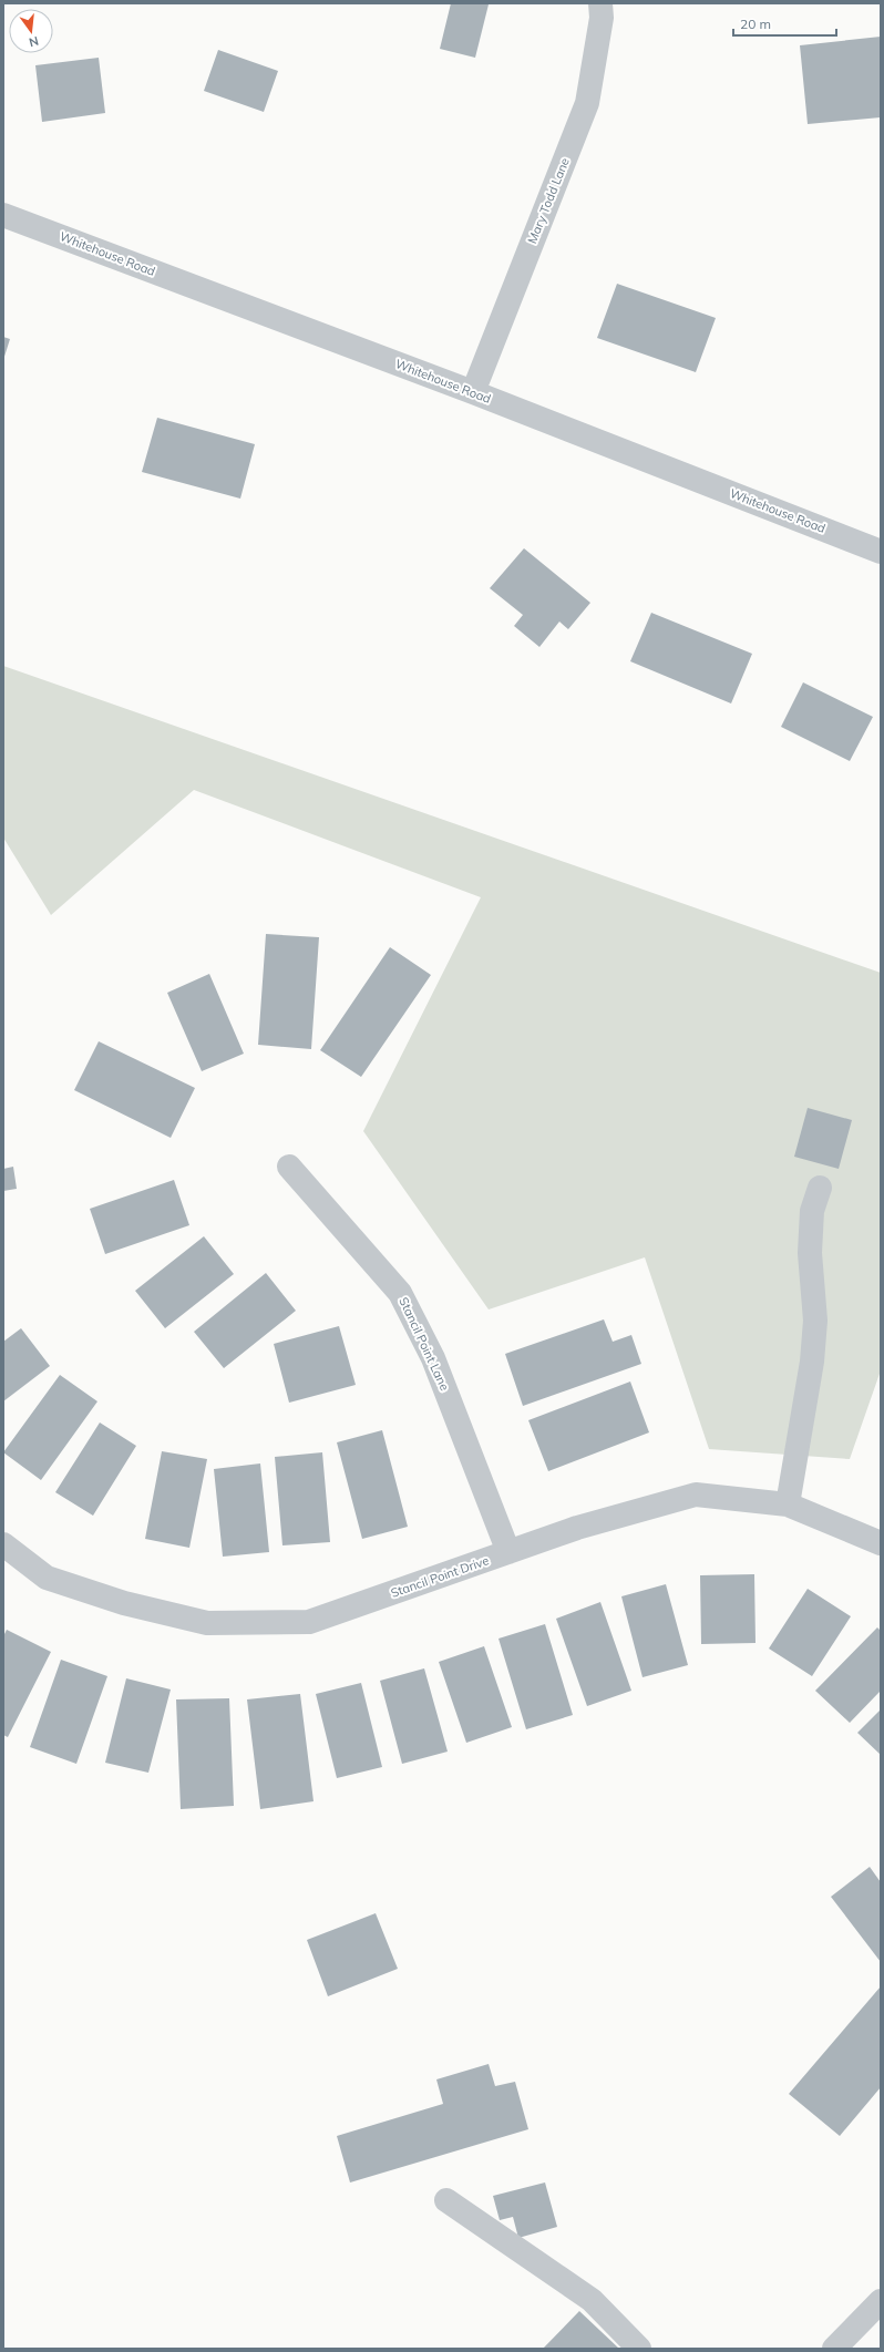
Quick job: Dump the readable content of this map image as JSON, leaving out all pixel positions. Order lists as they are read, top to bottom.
{
  "streets": {
    "street": [
      "Mary Todd Lane",
      "Whitehouse Road",
      "Stancil Point Lane",
      "Stancil Point Drive"
    ]
  },
  "crossings": [
    ["Mary Todd Lane", "Whitehouse Road"],
    ["Stancil Point Lane", "Stancil Point Drive"]
  ],
  "scale_bar": "20 m",
  "north": "bottom"
}
